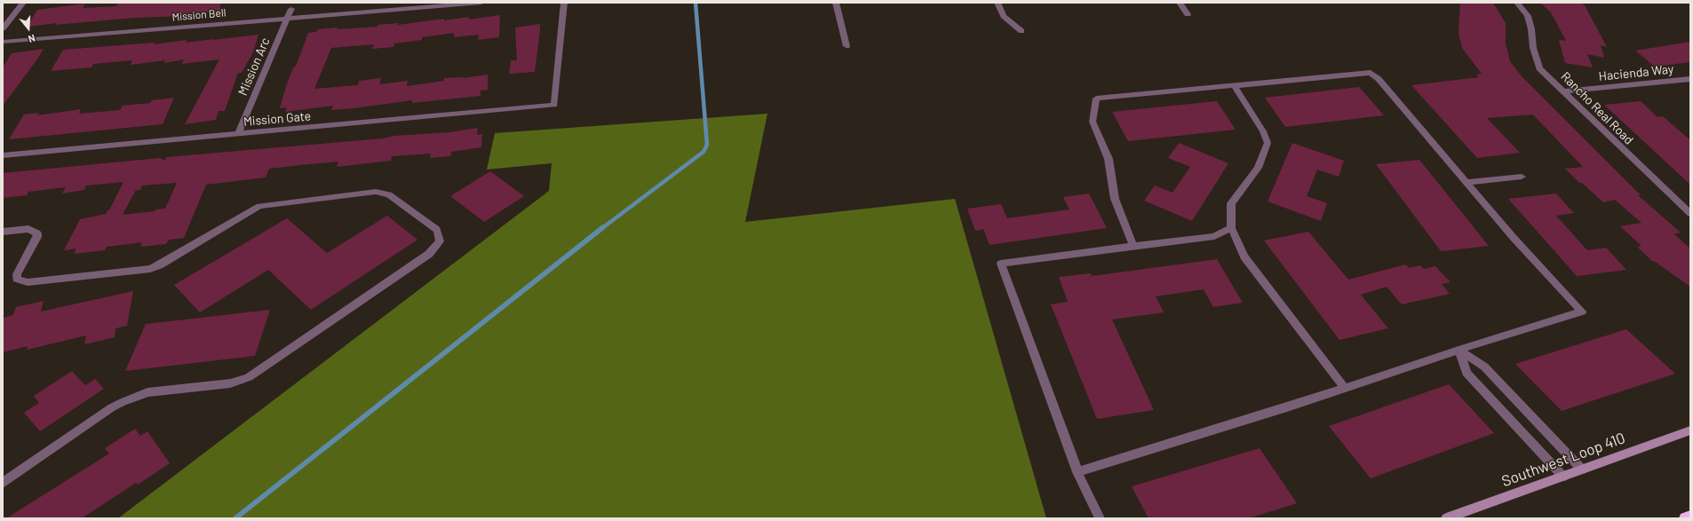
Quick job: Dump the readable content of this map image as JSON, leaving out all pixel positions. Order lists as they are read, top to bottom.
{
  "streets": {
    "main road": ["Southwest Loop 410"],
    "street": [
      "Mission Bell",
      "Mission Arc",
      "Hacienda Way",
      "Rancho Real Road",
      "Mission Gate"
    ]
  },
  "crossings": [
    ["Mission Bell", "Mission Arc"],
    ["Mission Arc", "Mission Gate"],
    ["Hacienda Way", "Rancho Real Road"]
  ],
  "north": "bottom"
}
